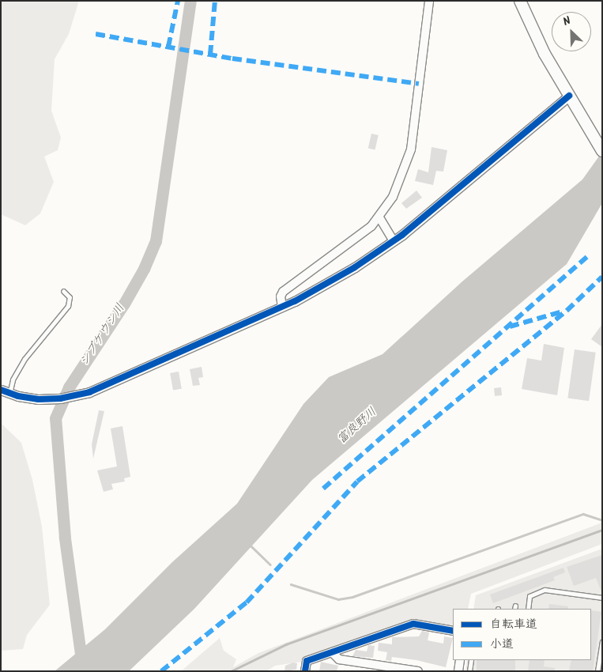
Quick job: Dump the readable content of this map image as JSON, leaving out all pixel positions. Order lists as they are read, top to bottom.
{
  "water": ["シブケウシ川", "富良野川"],
  "legend": ["自転車道", "小道"],
  "north": "top left"
}
